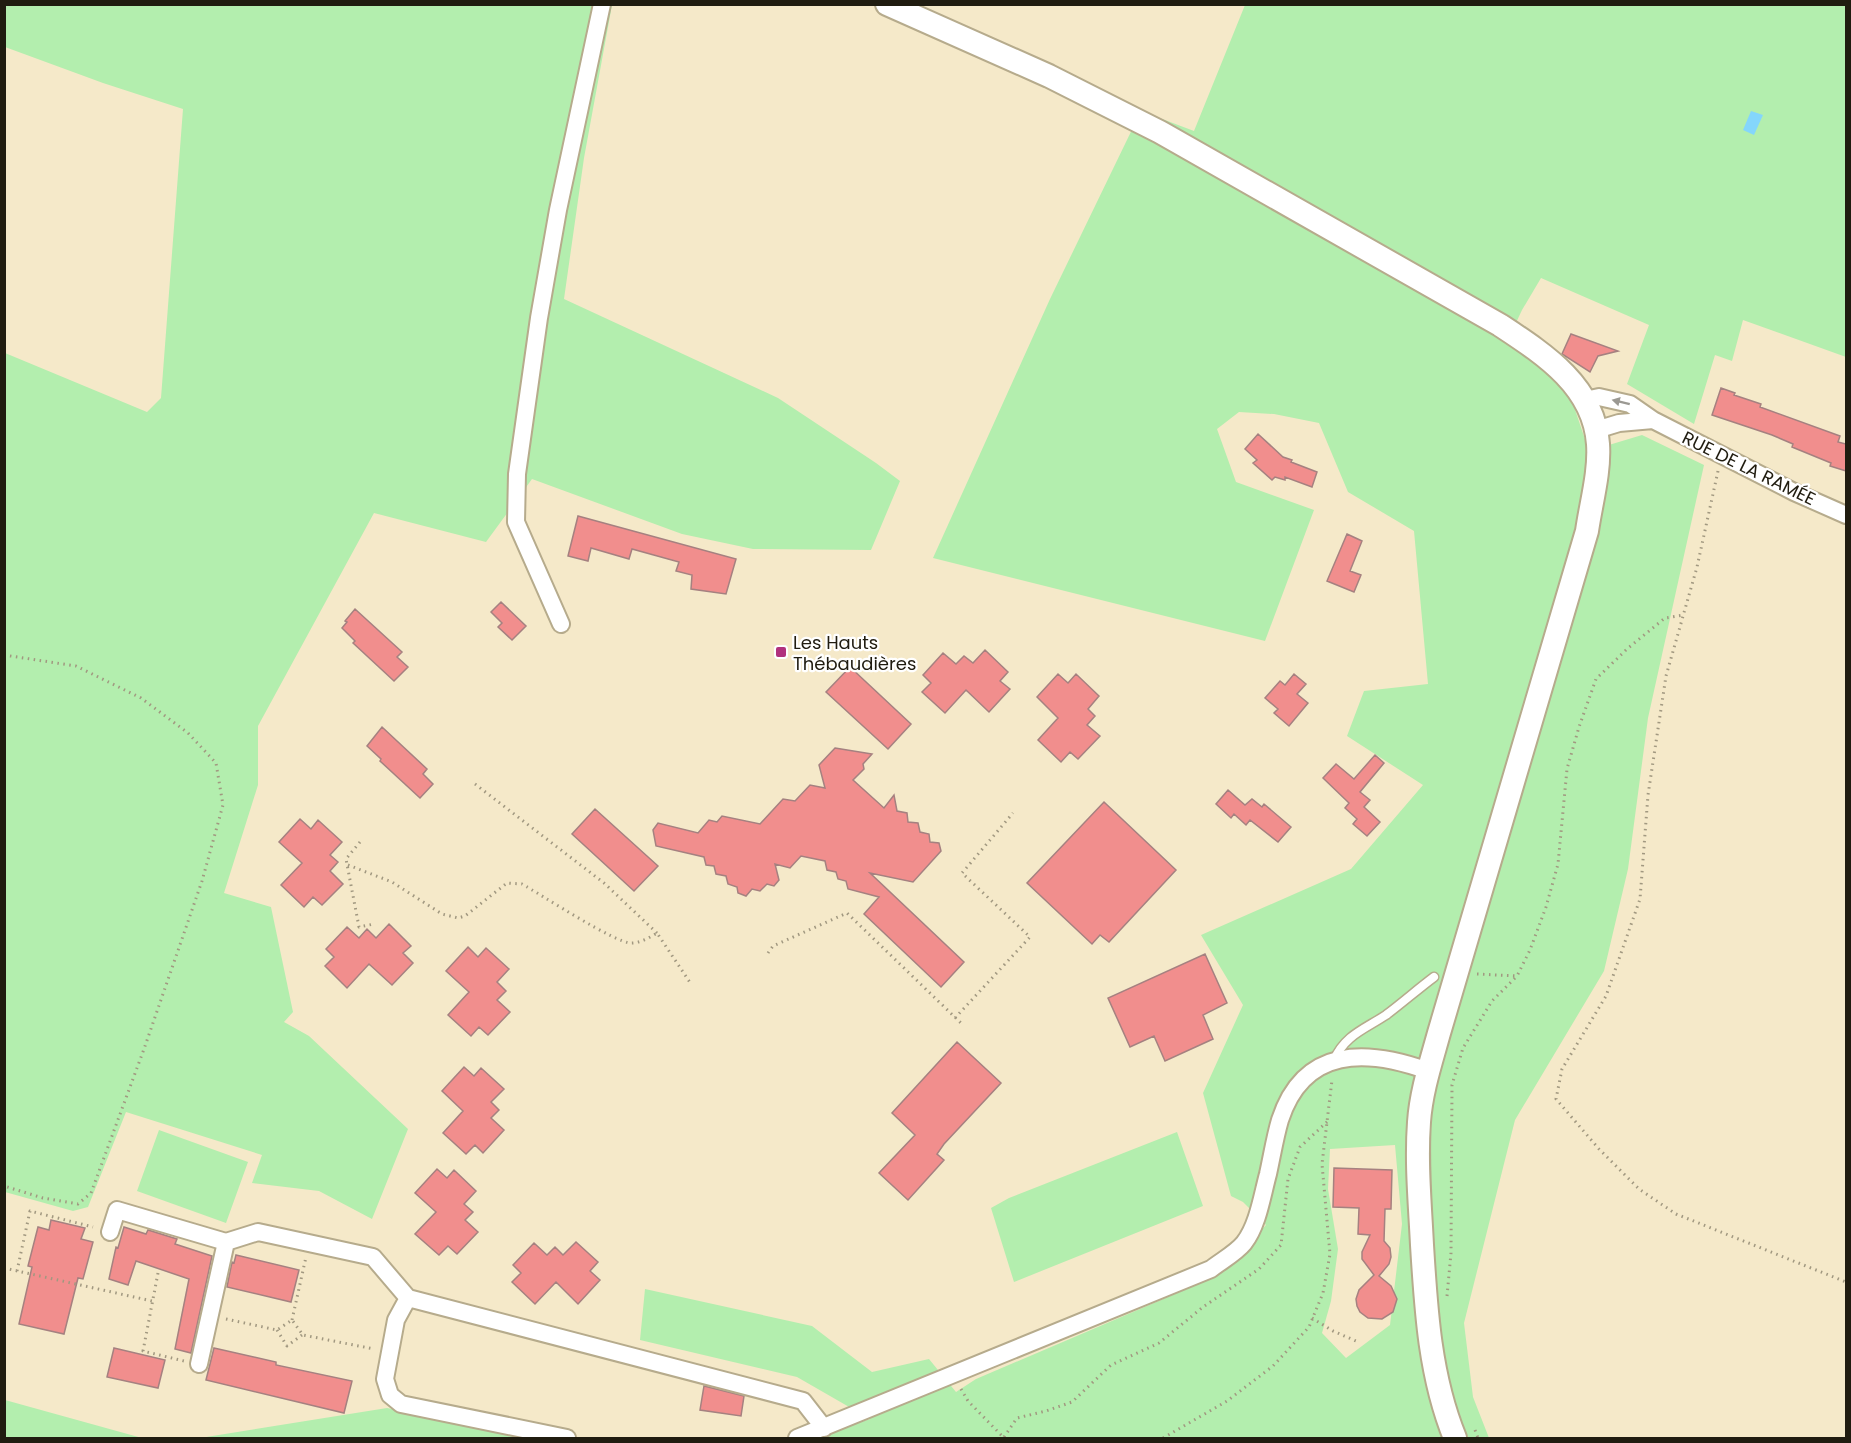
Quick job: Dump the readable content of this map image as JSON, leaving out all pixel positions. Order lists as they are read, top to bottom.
{
  "streets": {
    "street": ["RUE DE LA RAMÉE"]
  },
  "places": {
    "transit": ["Les Hauts Thébaudières"]
  }
}
